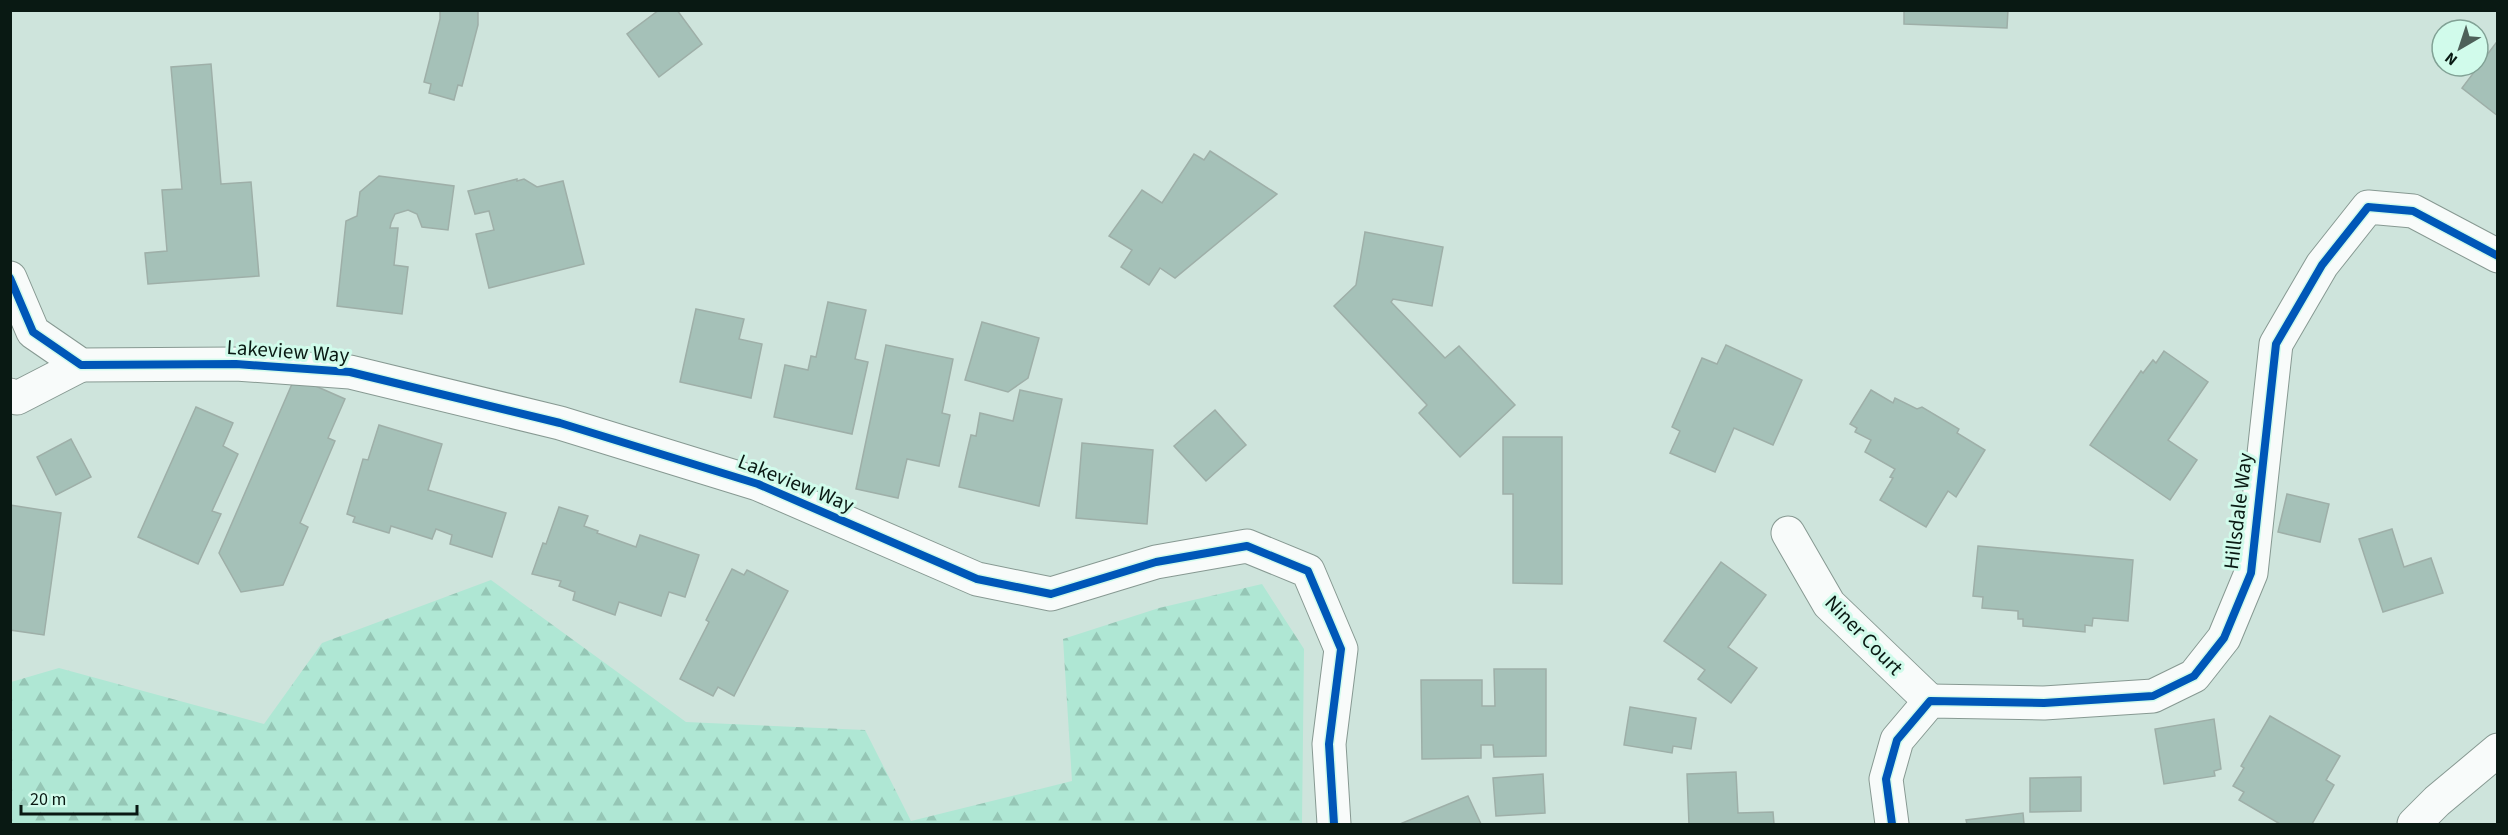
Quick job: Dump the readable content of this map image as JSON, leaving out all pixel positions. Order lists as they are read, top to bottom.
{
  "streets": {
    "street": ["Lakeview Way", "Hillsdale Way", "Niner Court"]
  },
  "crossings": [
    ["Hillsdale Way", "Niner Court"]
  ],
  "scale_bar": "20 m",
  "north": "bottom left"
}
